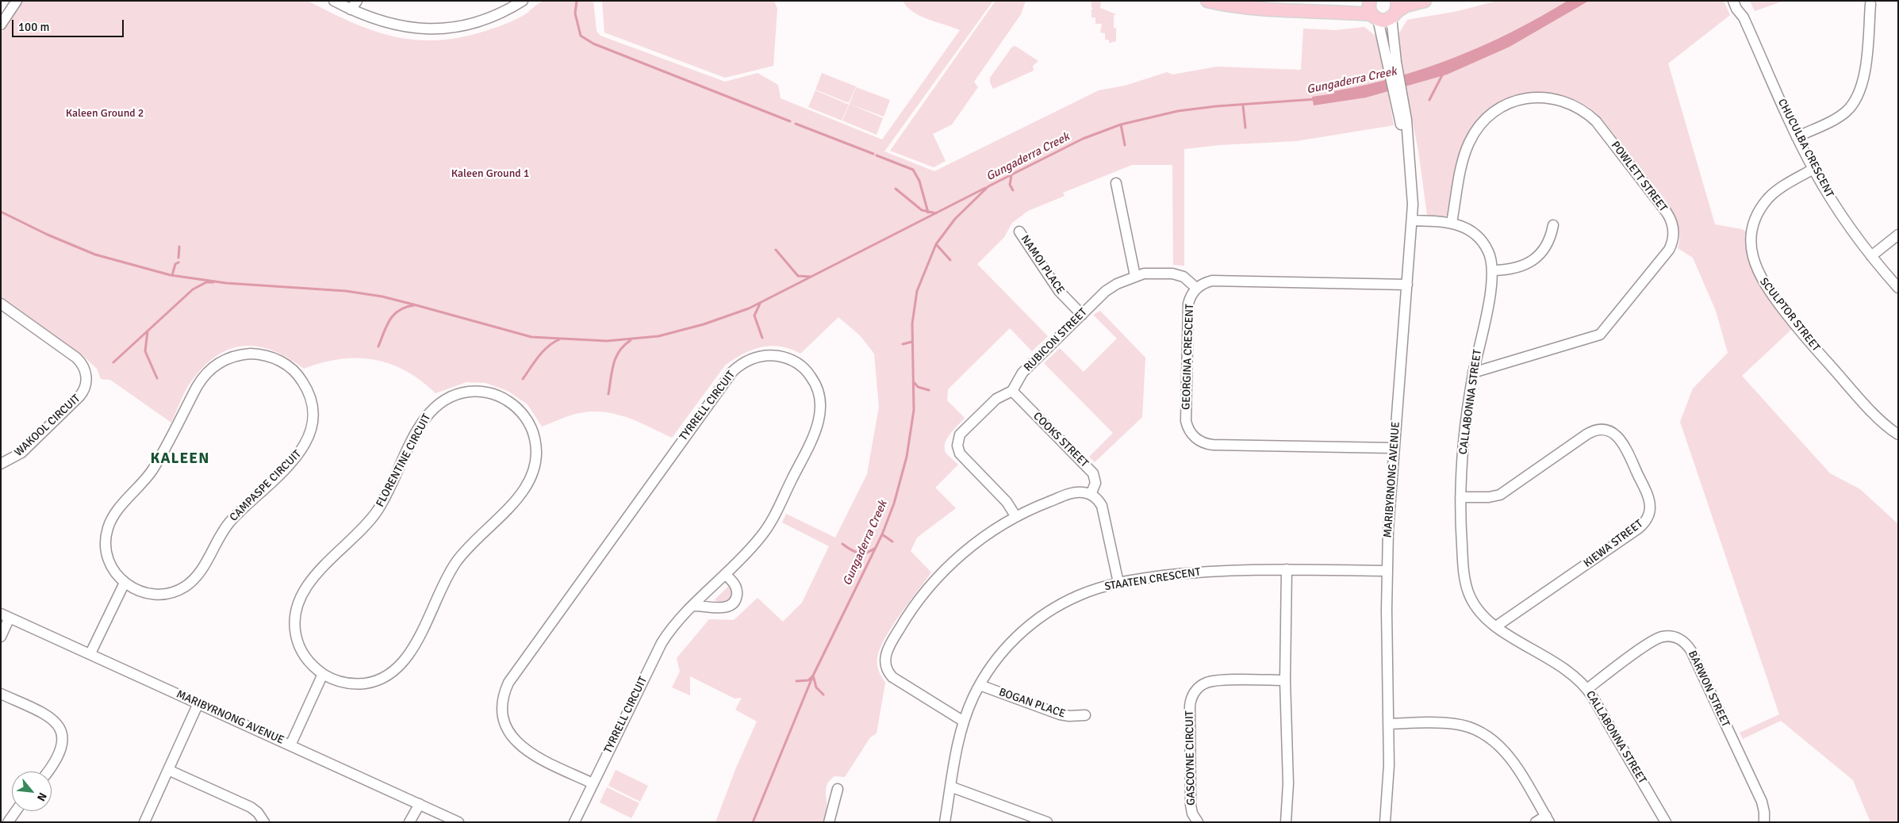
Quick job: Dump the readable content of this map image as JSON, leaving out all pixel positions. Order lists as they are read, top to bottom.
{
  "streets": {
    "street": [
      "CHUCULBA CRESCENT",
      "POWLETT STREET",
      "NAMOI PLACE",
      "SCULPTOR STREET",
      "RUBICON STREET",
      "GEORGINA CRESCENT",
      "CALLABONNA STREET",
      "TYRRELL CIRCUIT",
      "WAKOOL CIRCUIT",
      "COOKS STREET",
      "FLORENTINE CIRCUIT",
      "MARIBYRNONG AVENUE",
      "CAMPASPE CIRCUIT",
      "KIEWA STREET",
      "STAATEN CRESCENT",
      "BARWON STREET",
      "BOGAN PLACE",
      "GASCOYNE CIRCUIT"
    ]
  },
  "crossings": [
    ["CHUCULBA CRESCENT", "SCULPTOR STREET"],
    ["POWLETT STREET", "CALLABONNA STREET"],
    ["NAMOI PLACE", "RUBICON STREET"],
    ["RUBICON STREET", "GEORGINA CRESCENT"],
    ["RUBICON STREET", "COOKS STREET"],
    ["GEORGINA CRESCENT", "MARIBYRNONG AVENUE"],
    ["CALLABONNA STREET", "MARIBYRNONG AVENUE"],
    ["CALLABONNA STREET", "KIEWA STREET"],
    ["CALLABONNA STREET", "BARWON STREET"],
    ["MARIBYRNONG AVENUE", "STAATEN CRESCENT"],
    ["STAATEN CRESCENT", "BOGAN PLACE"]
  ],
  "districts": ["KALEEN"],
  "water": ["Gungaderra Creek"],
  "parks": ["Kaleen Ground 2", "Kaleen Ground 1"],
  "scale_bar": "100 m",
  "north": "bottom right"
}
